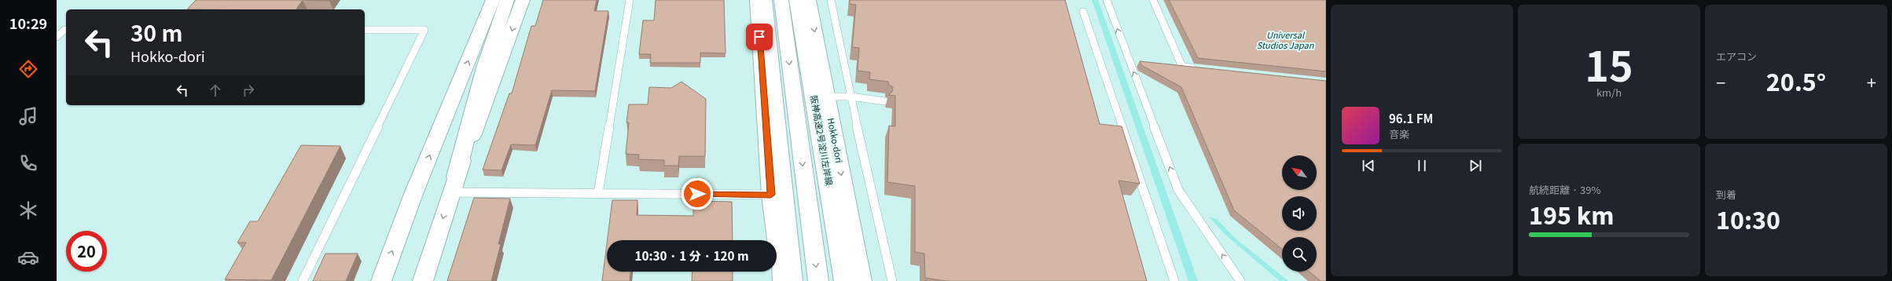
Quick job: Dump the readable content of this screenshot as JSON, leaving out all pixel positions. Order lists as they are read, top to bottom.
{
  "streets": {
    "main road": ["阪神高速2号淀川左岸線", "Hokko-dori"]
  },
  "parks": ["Universal Studios Japan"],
  "north": "top left",
  "page": {
    "tabs": "10:29",
    "tile": [
      ["15", "km/h"],
      "エアコン",
      ["航続距離 · 39%", "195 km"],
      ["到着", "10:30"]
    ],
    "turn": ["30 m", "Hokko-dori"],
    "heat": ["−", "20.5°", "+"],
    "song": ["96.1 FM", "音楽"],
    "limit": "20",
    "trip": "10:30 · 1 分 · 120 m"
  }
}
